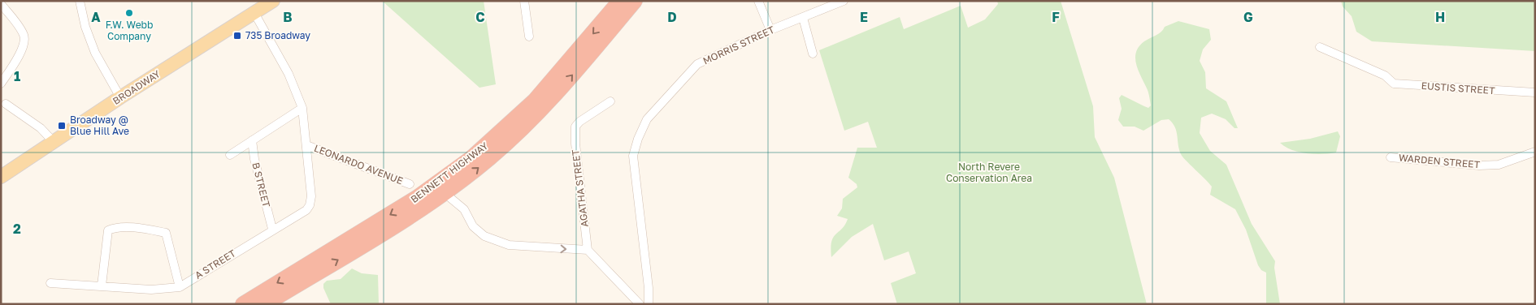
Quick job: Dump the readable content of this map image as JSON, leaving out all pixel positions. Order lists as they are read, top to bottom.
{
  "streets": {
    "highway": ["BENNETT HIGHWAY"],
    "main road": ["BROADWAY"],
    "street": [
      "MORRIS STREET",
      "EUSTIS STREET",
      "WARDEN STREET",
      "LEONARDO AVENUE",
      "B STREET",
      "AGATHA STREET",
      "A STREET"
    ]
  },
  "crossings": [
    ["BROADWAY", "LEONARDO AVENUE"],
    ["LEONARDO AVENUE", "A STREET"],
    ["B STREET", "A STREET"]
  ],
  "parks": ["North Revere Conservation Area"],
  "places": {
    "other": ["F.W. Webb Company"],
    "transit": ["735 Broadway", "Broadway @ Blue Hill Ave"]
  },
  "grid": {
    "columns": [
      "A",
      "B",
      "C",
      "D",
      "E",
      "F",
      "G",
      "H"
    ],
    "rows": ["1", "2"]
  }
}
